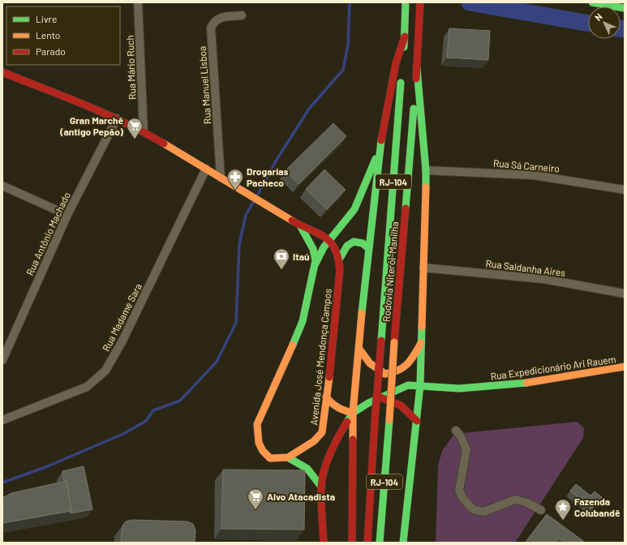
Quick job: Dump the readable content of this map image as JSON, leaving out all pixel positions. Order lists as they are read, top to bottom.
{
  "streets": {
    "main road": [
      "RJ-104",
      "Rodovia Niterói-Manilha",
      "Avenida José Mendonça Campos",
      "Rua Expedicionário Ari Rauem"
    ],
    "street": [
      "Rua Mário Ruch",
      "Rua Manuel Lisboa",
      "Rua Sá Carneiro",
      "Rua Antônio Machado",
      "Rua Saldanha Aires",
      "Rua Madame Sara"
    ]
  },
  "crossings": [
    ["Rua Mário Ruch", "Avenida José Mendonça Campos"],
    ["Rua Manuel Lisboa", "Avenida José Mendonça Campos"],
    ["Rua Antônio Machado", "Avenida José Mendonça Campos"],
    ["Rua Madame Sara", "Avenida José Mendonça Campos"]
  ],
  "places": {
    "supermarket": ["Gran Marchê (antigo Pepão)", "Alvo Atacadista"],
    "pharmacy": ["Drogarias Pacheco"],
    "bank": ["Itaú"],
    "place": ["Fazenda Colubandê"]
  },
  "legend": ["Livre", "Lento", "Parado"],
  "north": "top left"
}
